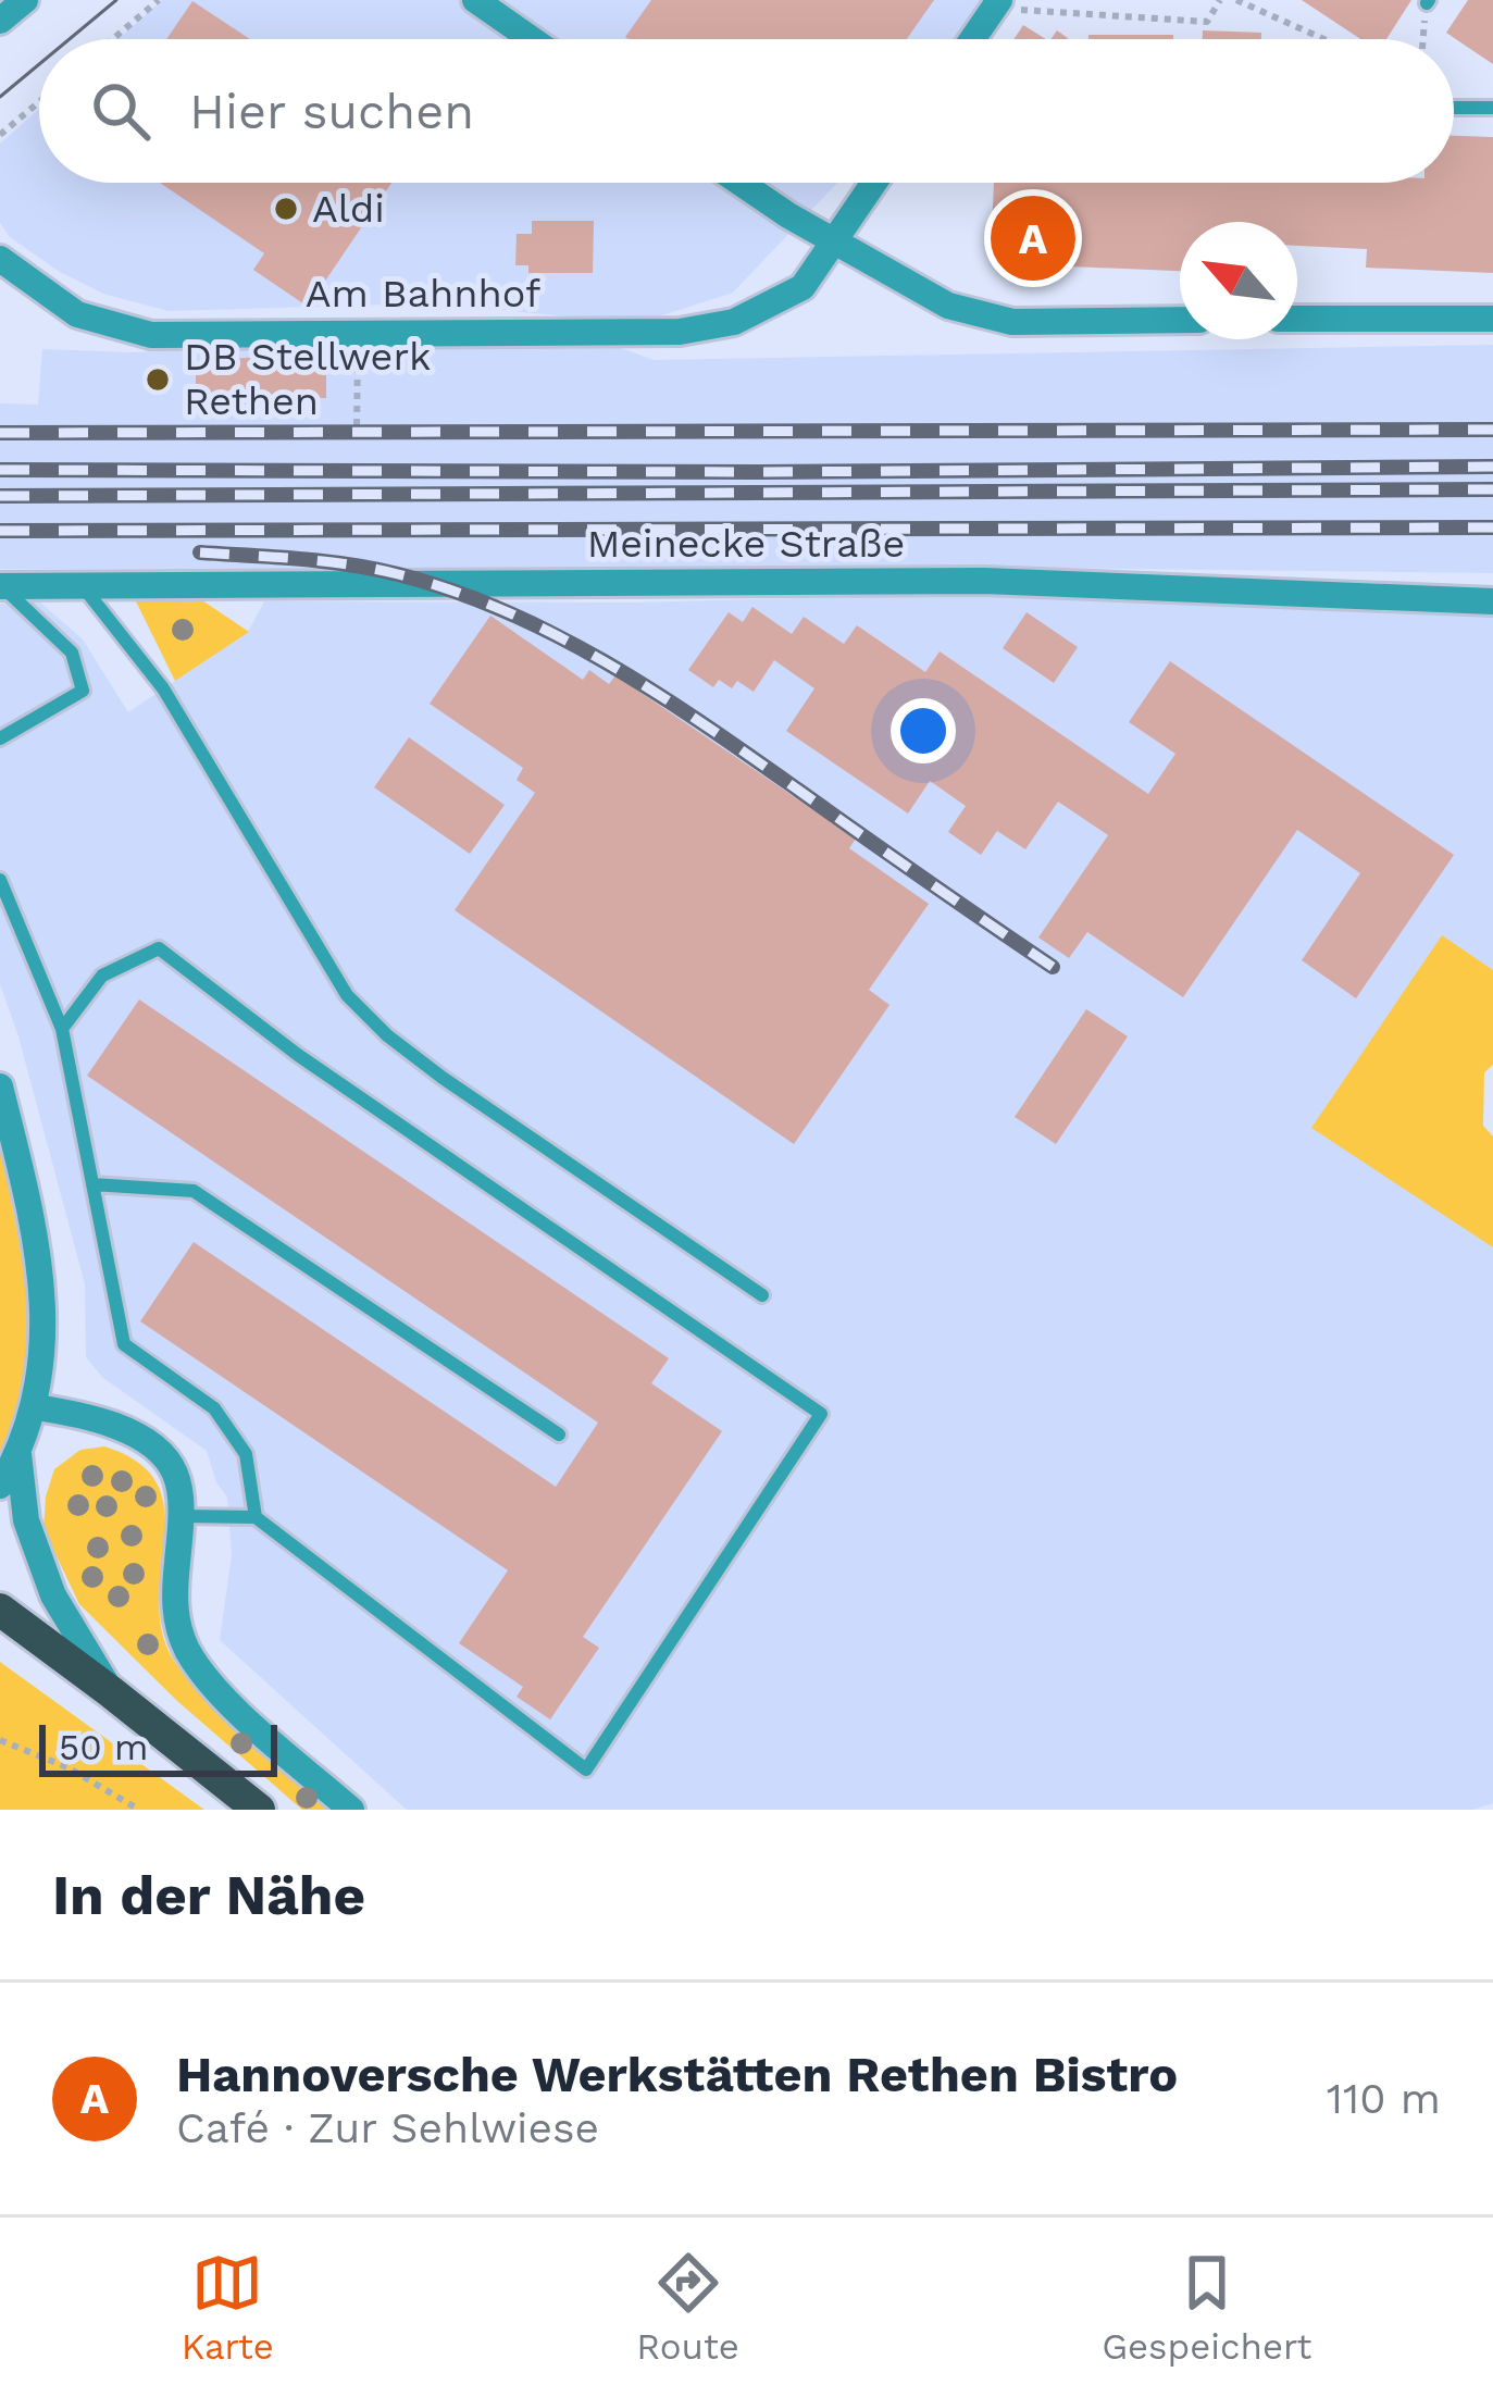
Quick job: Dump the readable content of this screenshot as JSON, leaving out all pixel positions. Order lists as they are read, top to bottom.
{
  "streets": {
    "street": ["Am Bahnhof", "Meinecke Straße"]
  },
  "places": ["Aldi", "DB Stellwerk Rethen"],
  "scale_bar": "50 m",
  "north": "top left",
  "page": {
    "search": "Hier suchen",
    "pins": "A",
    "scale": "50 m",
    "heading": "In der Nähe",
    "list": [
      {
        "mark": "A",
        "name": "Hannoversche Werkstätten Rethen Bistro",
        "note": "Café · Zur Sehlwiese",
        "value": "110 m"
      }
    ],
    "nav": ["Karte", "Route", "Gespeichert"]
  }
}
